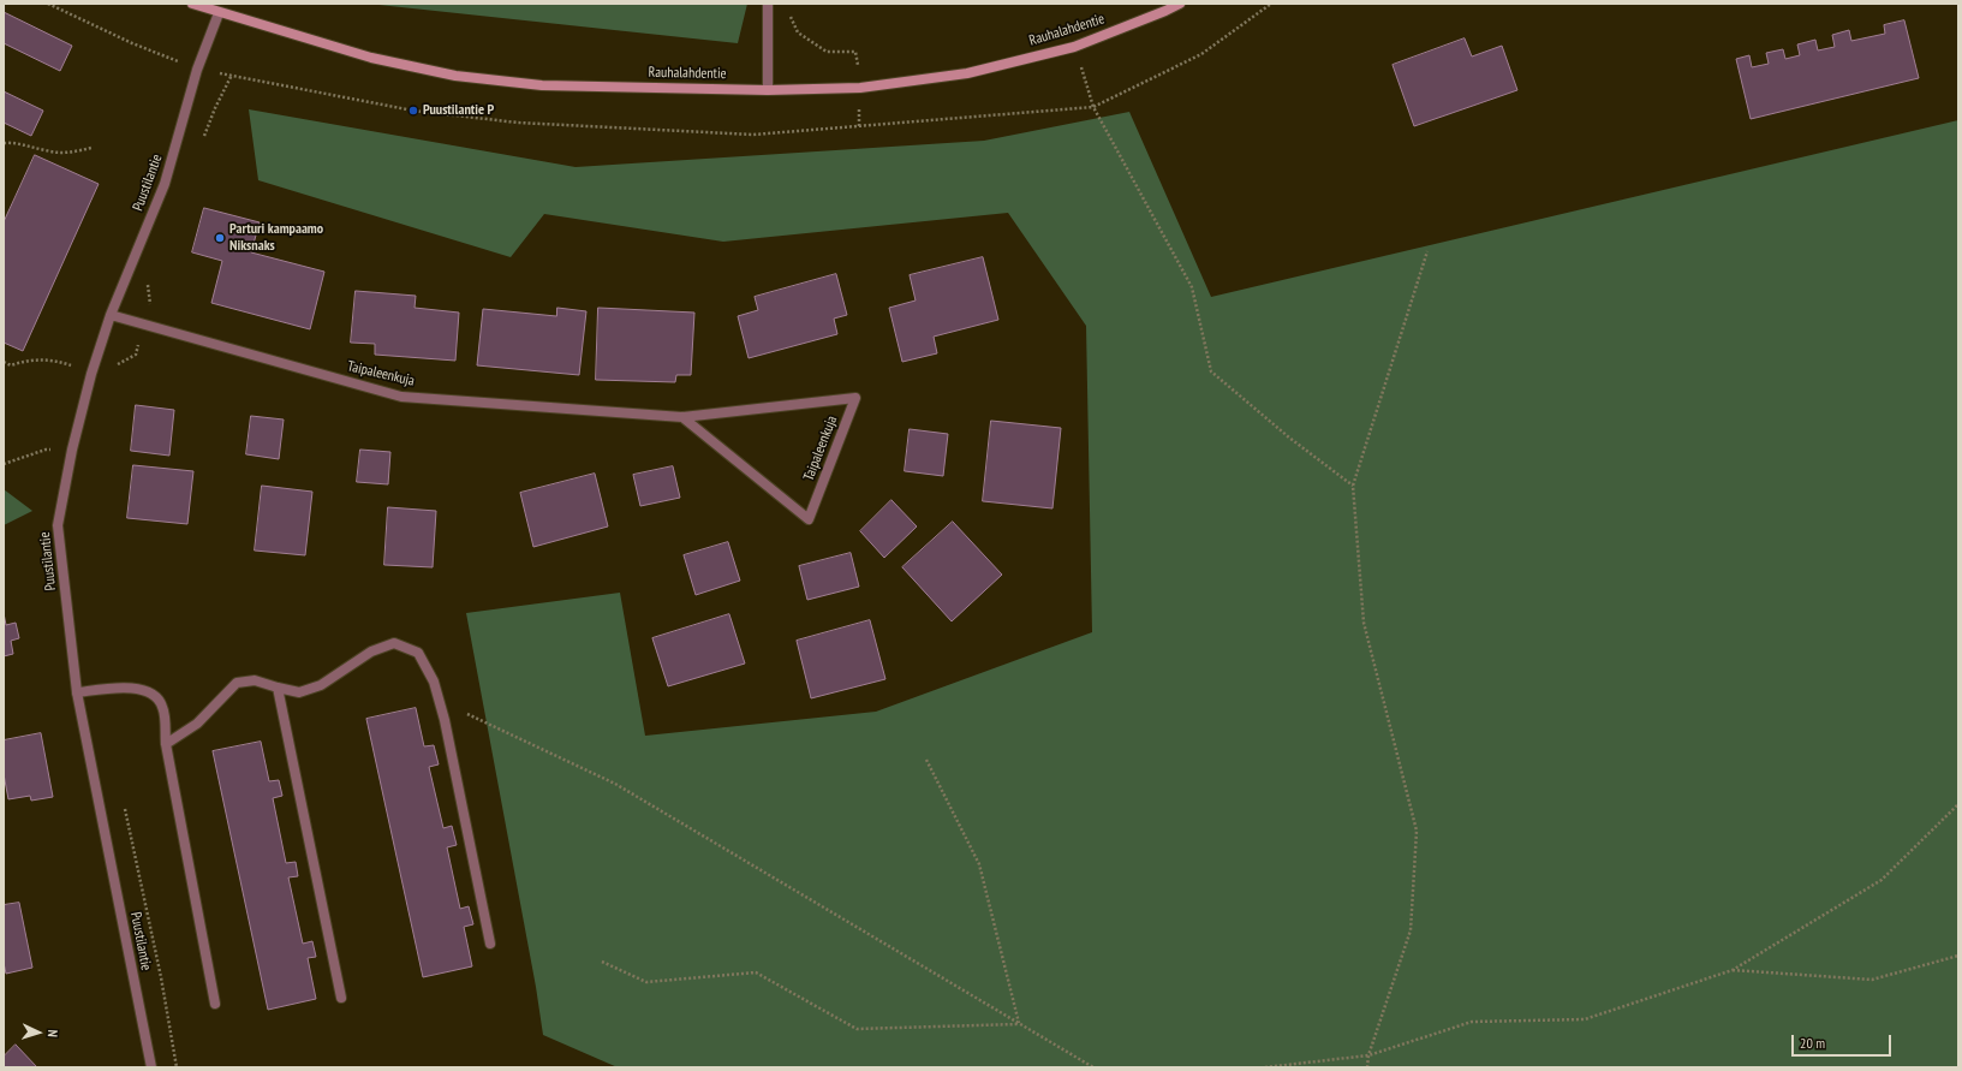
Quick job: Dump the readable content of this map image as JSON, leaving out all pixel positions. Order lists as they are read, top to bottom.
{
  "streets": {
    "main road": ["Rauhalahdentie"],
    "street": ["Puustilantie", "Taipaleenkuja"]
  },
  "crossings": [
    ["Rauhalahdentie", "Puustilantie"],
    ["Puustilantie", "Taipaleenkuja"]
  ],
  "places": ["Puustilantie P", "Parturi kampaamo Niksnaks"],
  "scale_bar": "20 m",
  "north": "right"
}
